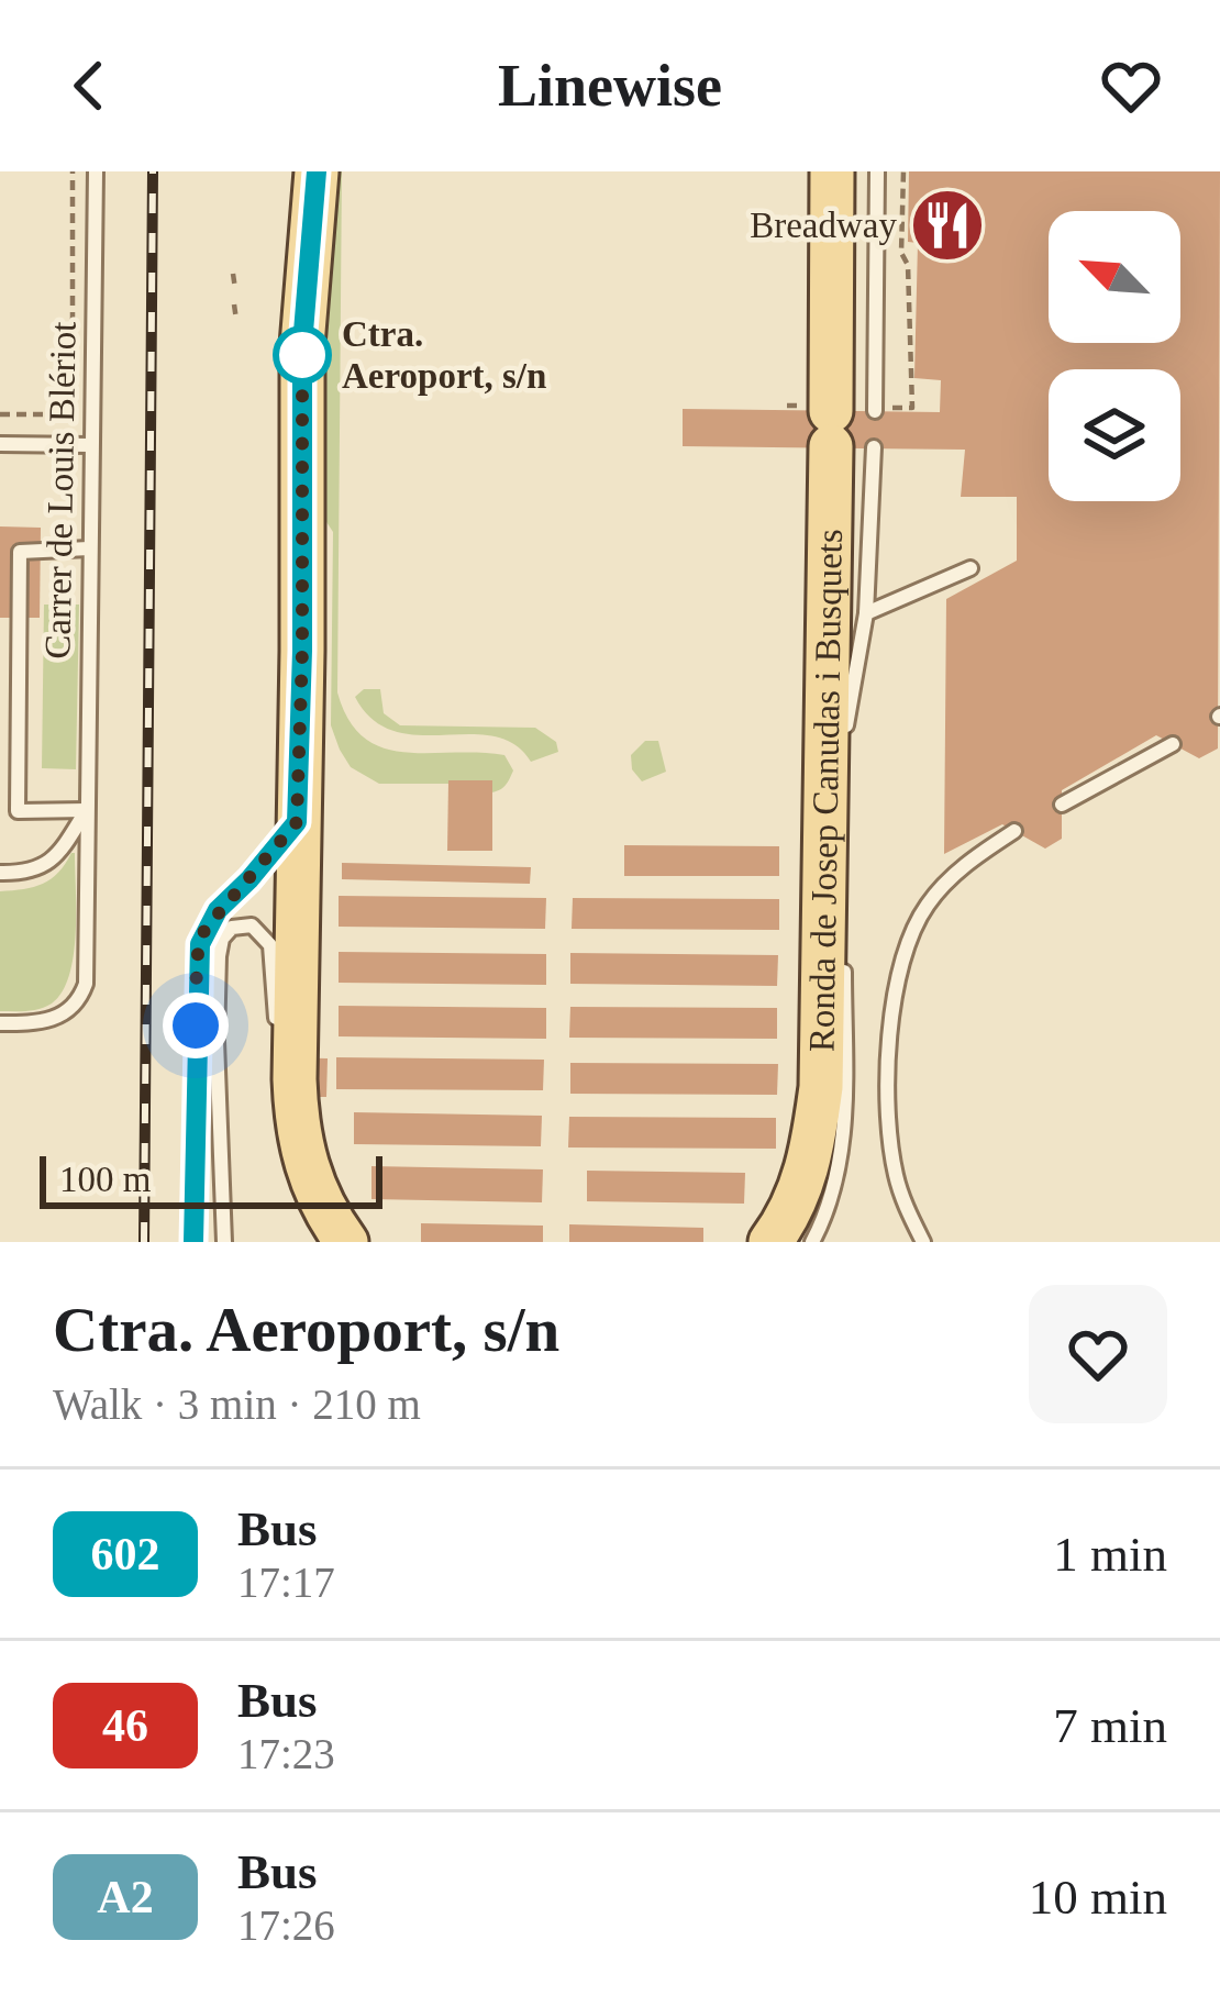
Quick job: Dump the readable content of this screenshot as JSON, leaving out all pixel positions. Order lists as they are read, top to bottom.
{
  "streets": {
    "main road": ["Ronda de Josep Canudas i Busquets"],
    "lane": ["Carrer de Louis Blériot"]
  },
  "places": {
    "restaurant": ["Breadway"],
    "other": ["Ctra. Aeroport, s/n"]
  },
  "lines": ["bus line 602"],
  "scale_bar": "100 m",
  "north": "top left",
  "page": {
    "header": "Linewise",
    "scale": "100 m",
    "heading": ["Ctra. Aeroport, s/n", "Walk · 3 min · 210 m"],
    "list": [
      {
        "mark": "602",
        "name": "Bus",
        "note": "17:17",
        "value": "1 min"
      },
      {
        "mark": "46",
        "name": "Bus",
        "note": "17:23",
        "value": "7 min"
      },
      {
        "mark": "A2",
        "name": "Bus",
        "note": "17:26",
        "value": "10 min"
      }
    ]
  }
}
